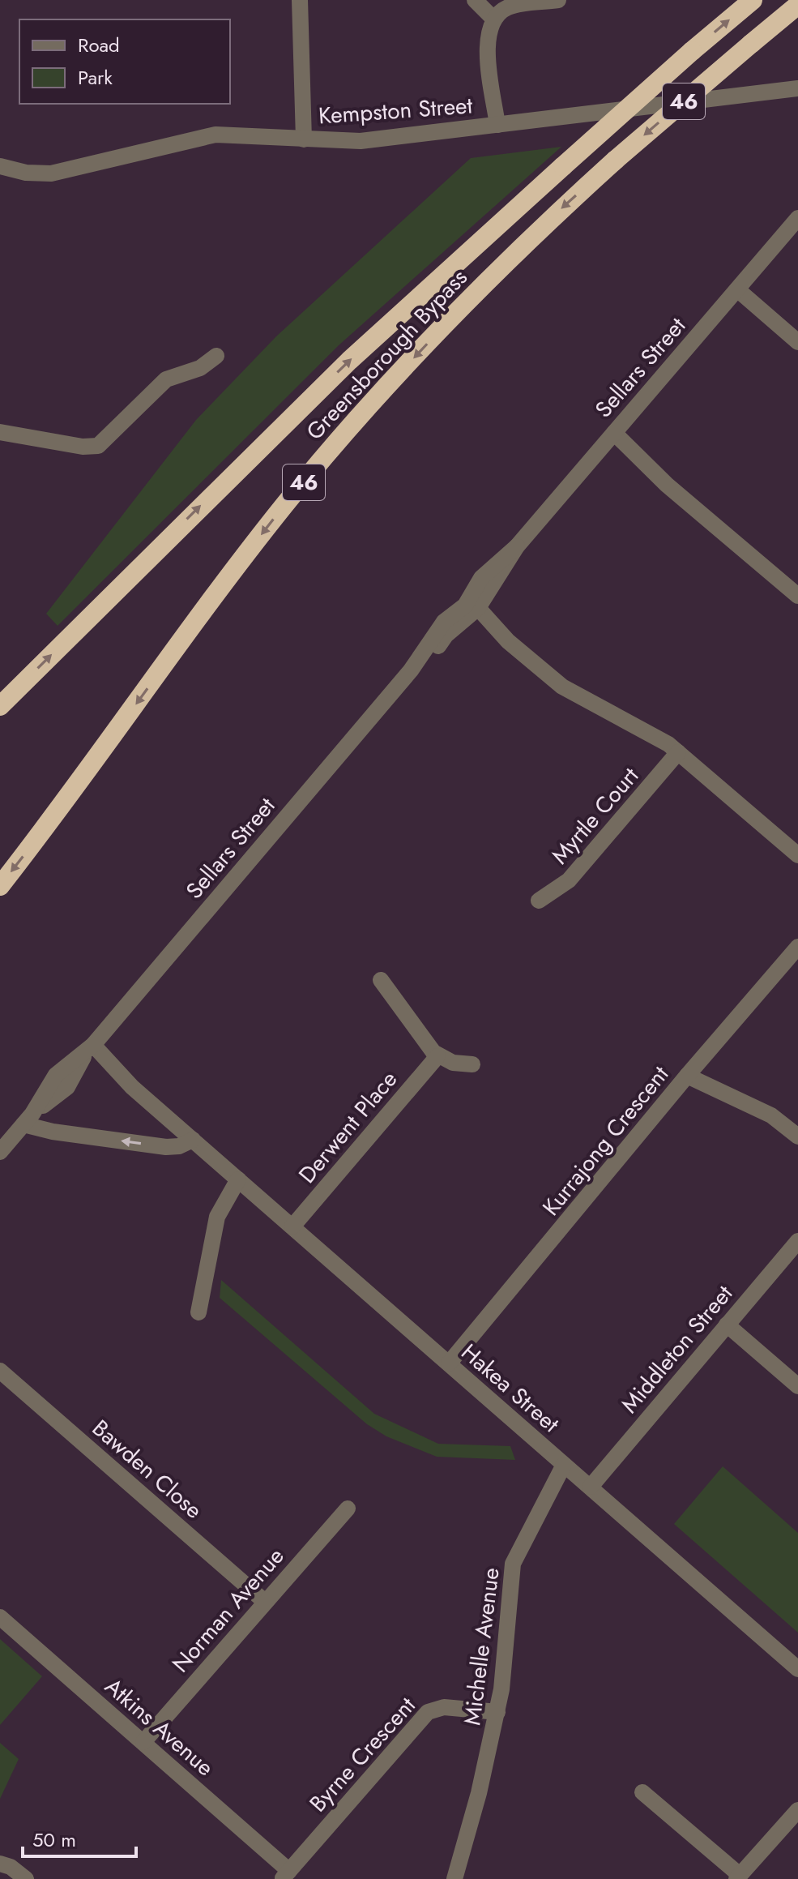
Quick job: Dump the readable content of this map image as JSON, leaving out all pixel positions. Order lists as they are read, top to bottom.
{
  "streets": {
    "highway": ["46", "Greensborough Bypass"],
    "street": [
      "Kempston Street",
      "Sellars Street",
      "Myrtle Court",
      "Derwent Place",
      "Kurrajong Crescent",
      "Middleton Street",
      "Hakea Street",
      "Bawden Close",
      "Norman Avenue",
      "Michelle Avenue",
      "Atkins Avenue",
      "Byrne Crescent"
    ]
  },
  "crossings": [
    ["Sellars Street", "Hakea Street"],
    ["Derwent Place", "Hakea Street"],
    ["Kurrajong Crescent", "Hakea Street"],
    ["Middleton Street", "Hakea Street"],
    ["Hakea Street", "Michelle Avenue"],
    ["Bawden Close", "Norman Avenue"],
    ["Norman Avenue", "Atkins Avenue"],
    ["Michelle Avenue", "Byrne Crescent"],
    ["Atkins Avenue", "Byrne Crescent"]
  ],
  "legend": ["Road", "Park"],
  "scale_bar": "50 m"
}
